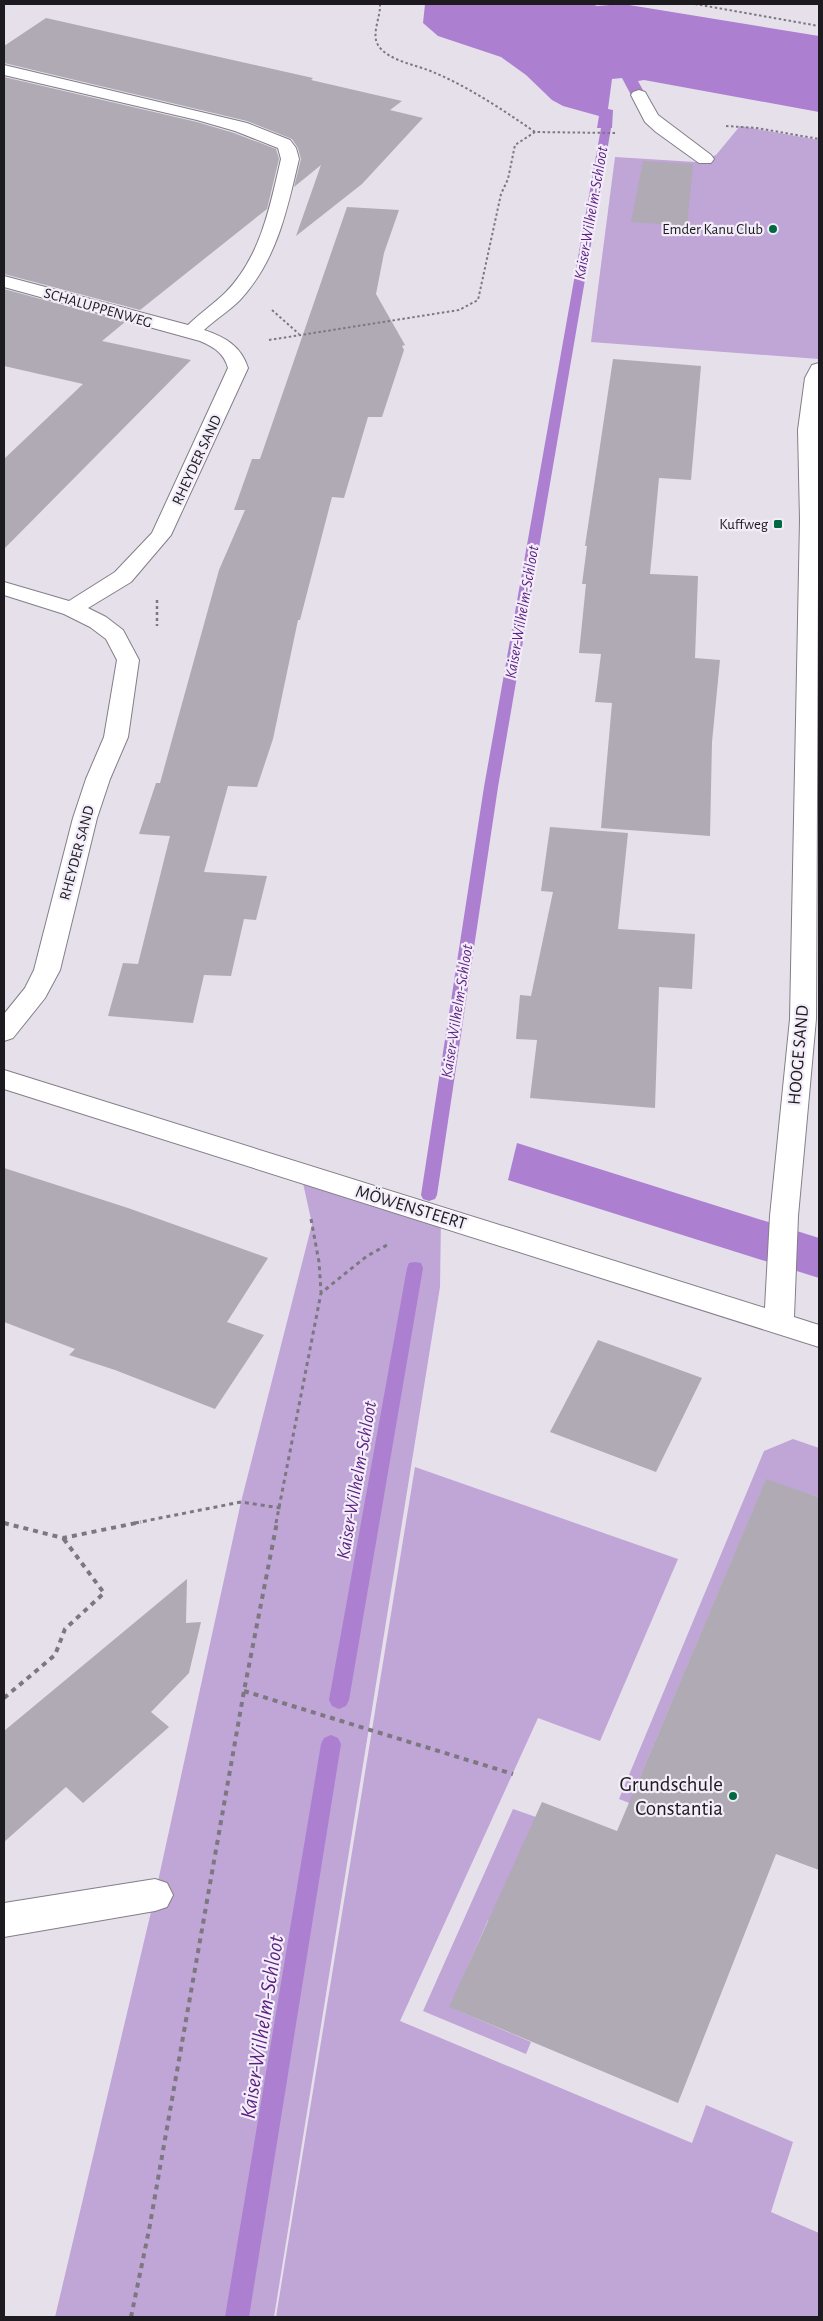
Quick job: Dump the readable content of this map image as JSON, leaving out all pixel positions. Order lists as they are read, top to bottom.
{
  "streets": {
    "street": [
      "SCHALUPPENWEG",
      "RHEYDER SAND",
      "HOOGE SAND",
      "MÖWENSTEERT"
    ]
  },
  "crossings": [
    ["HOOGE SAND", "MÖWENSTEERT"]
  ],
  "water": ["Kaiser-Wilhelm-Schloot"],
  "places": {
    "other": ["Emder Kanu Club", "Grundschule Constantia"],
    "transit": ["Kuffweg"]
  }
}
